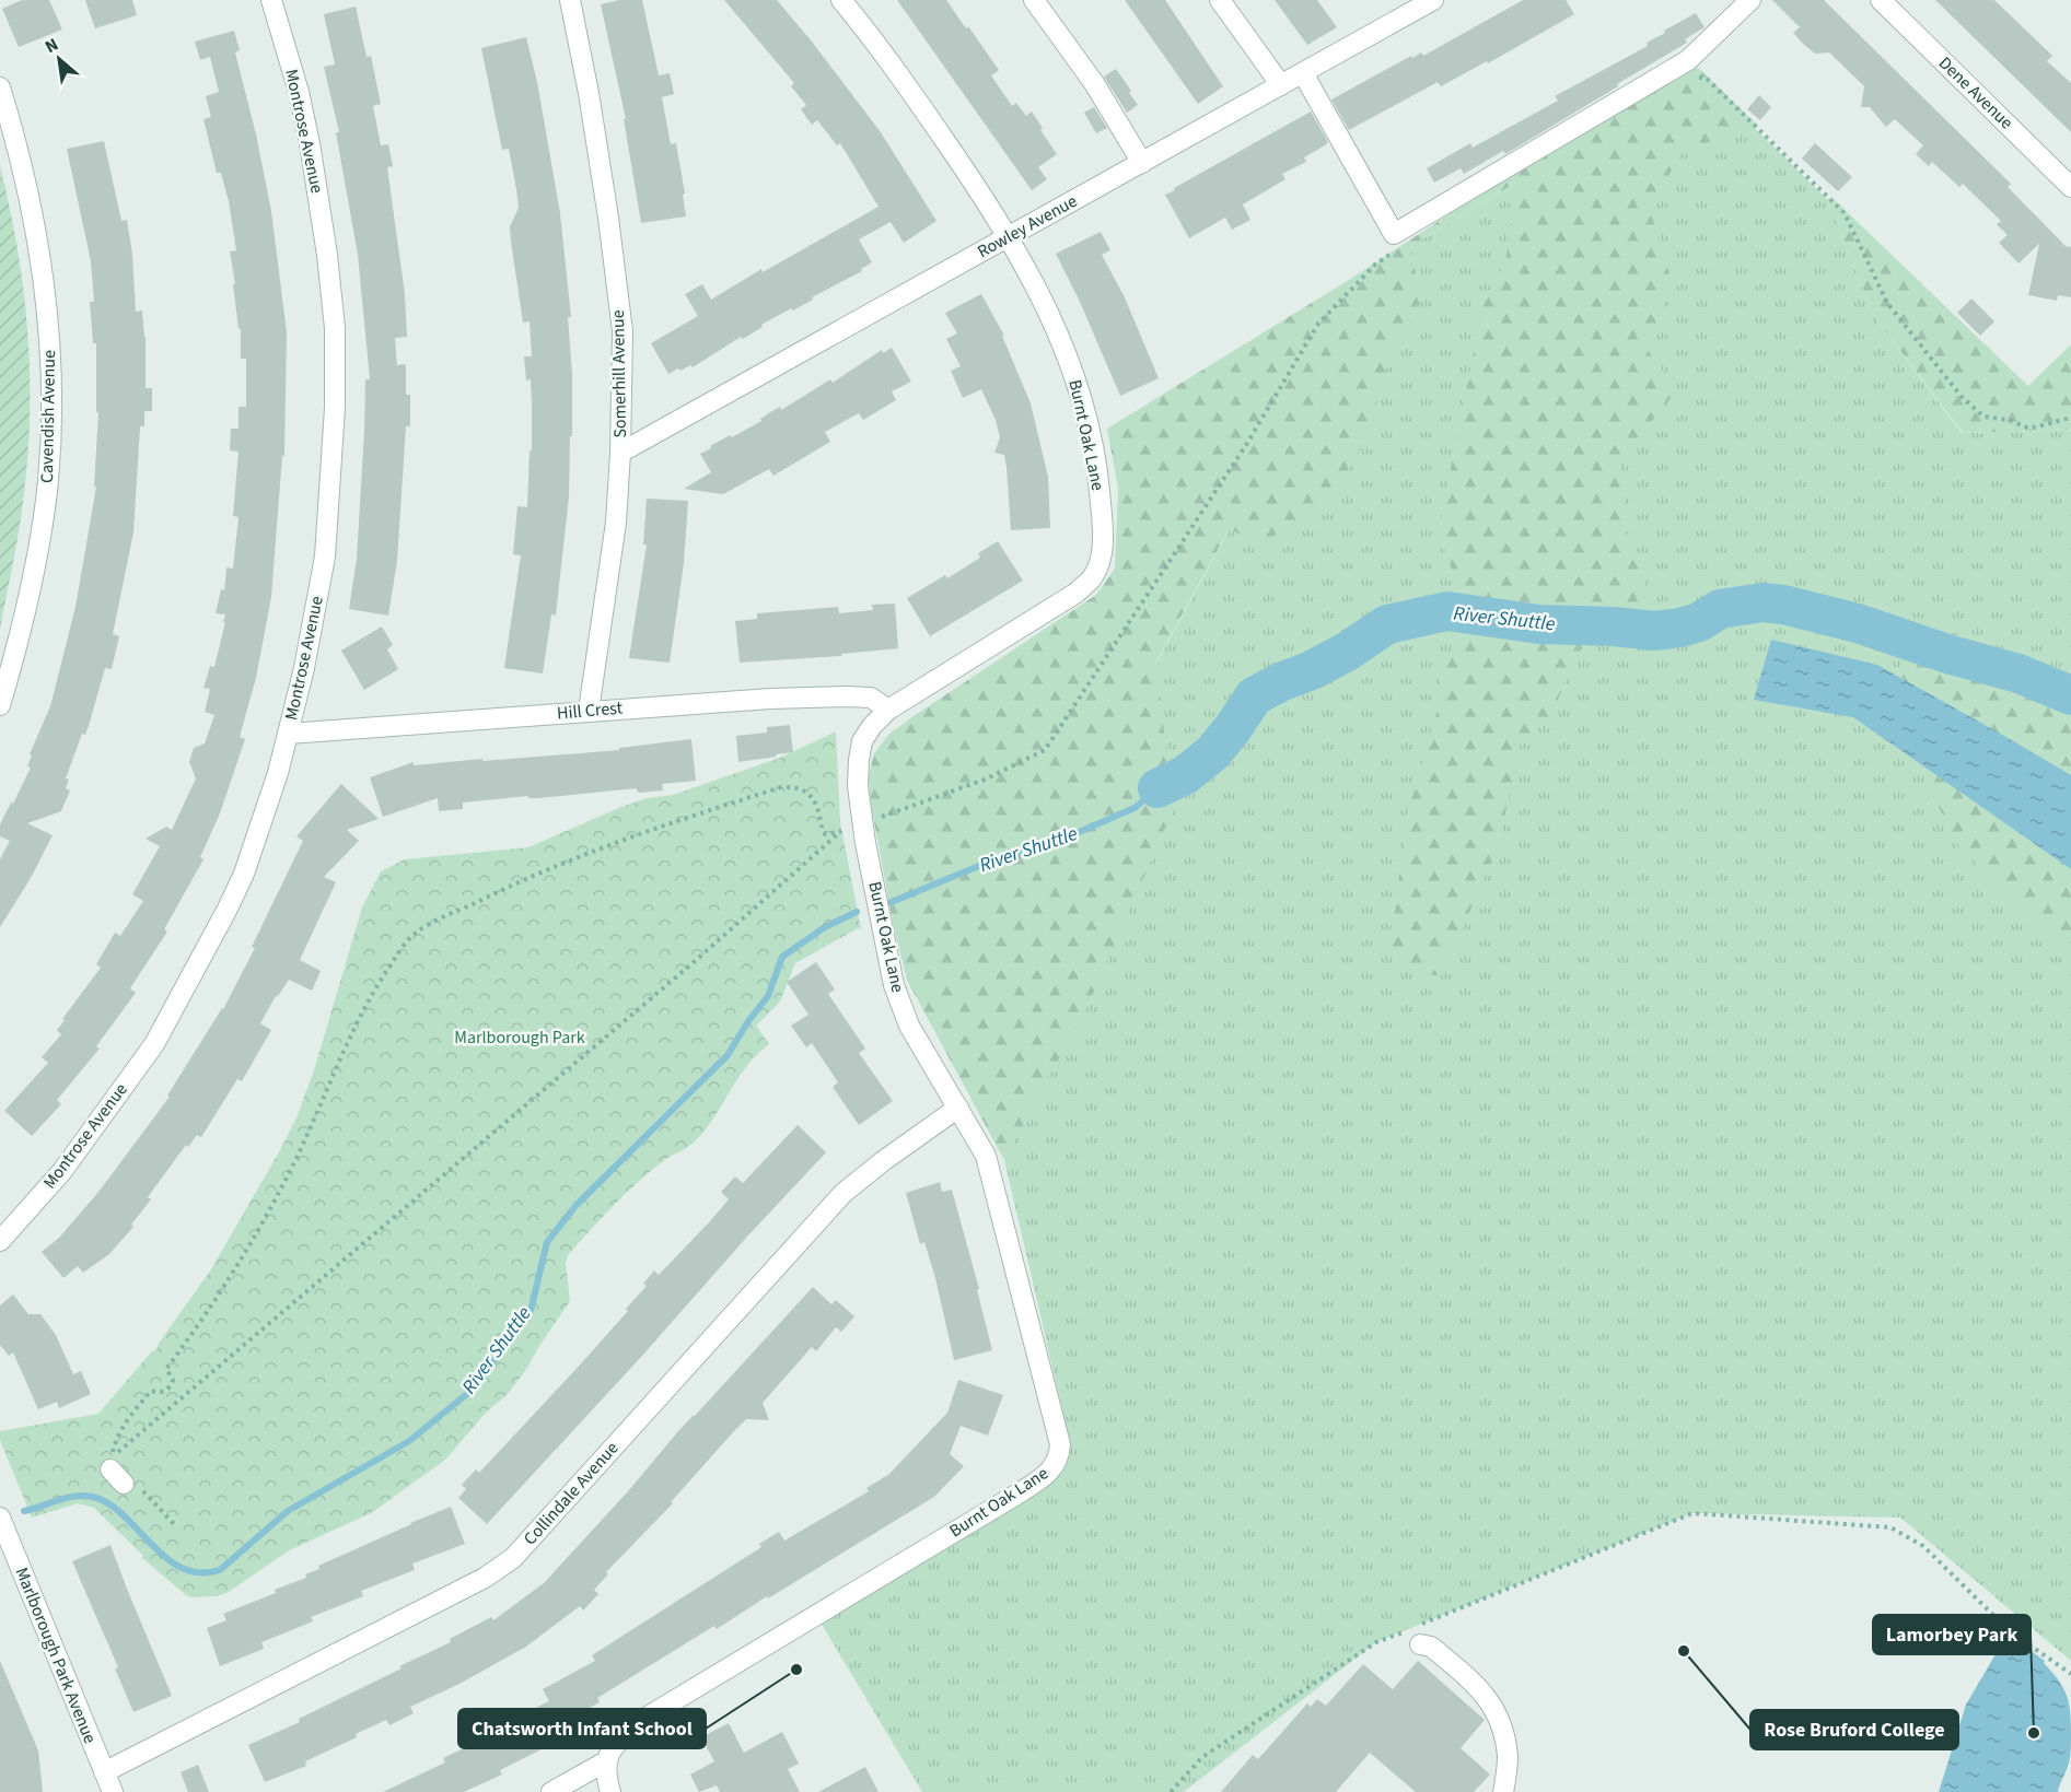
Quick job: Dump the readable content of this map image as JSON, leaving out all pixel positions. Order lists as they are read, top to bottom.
{
  "streets": {
    "street": [
      "Dene Avenue",
      "Montrose Avenue",
      "Rowley Avenue",
      "Somerhill Avenue",
      "Cavendish Avenue",
      "Burnt Oak Lane",
      "Hill Crest",
      "Collindale Avenue",
      "Marlborough Park Avenue"
    ]
  },
  "crossings": [
    ["Montrose Avenue", "Hill Crest"],
    ["Rowley Avenue", "Somerhill Avenue"],
    ["Rowley Avenue", "Burnt Oak Lane"],
    ["Somerhill Avenue", "Hill Crest"],
    ["Burnt Oak Lane", "Hill Crest"],
    ["Burnt Oak Lane", "Collindale Avenue"],
    ["Collindale Avenue", "Marlborough Park Avenue"]
  ],
  "water": ["River Shuttle"],
  "parks": ["Marlborough Park"],
  "places": ["Rose Bruford College", "Chatsworth Infant School", "Lamorbey Park"],
  "north": "top left"
}
